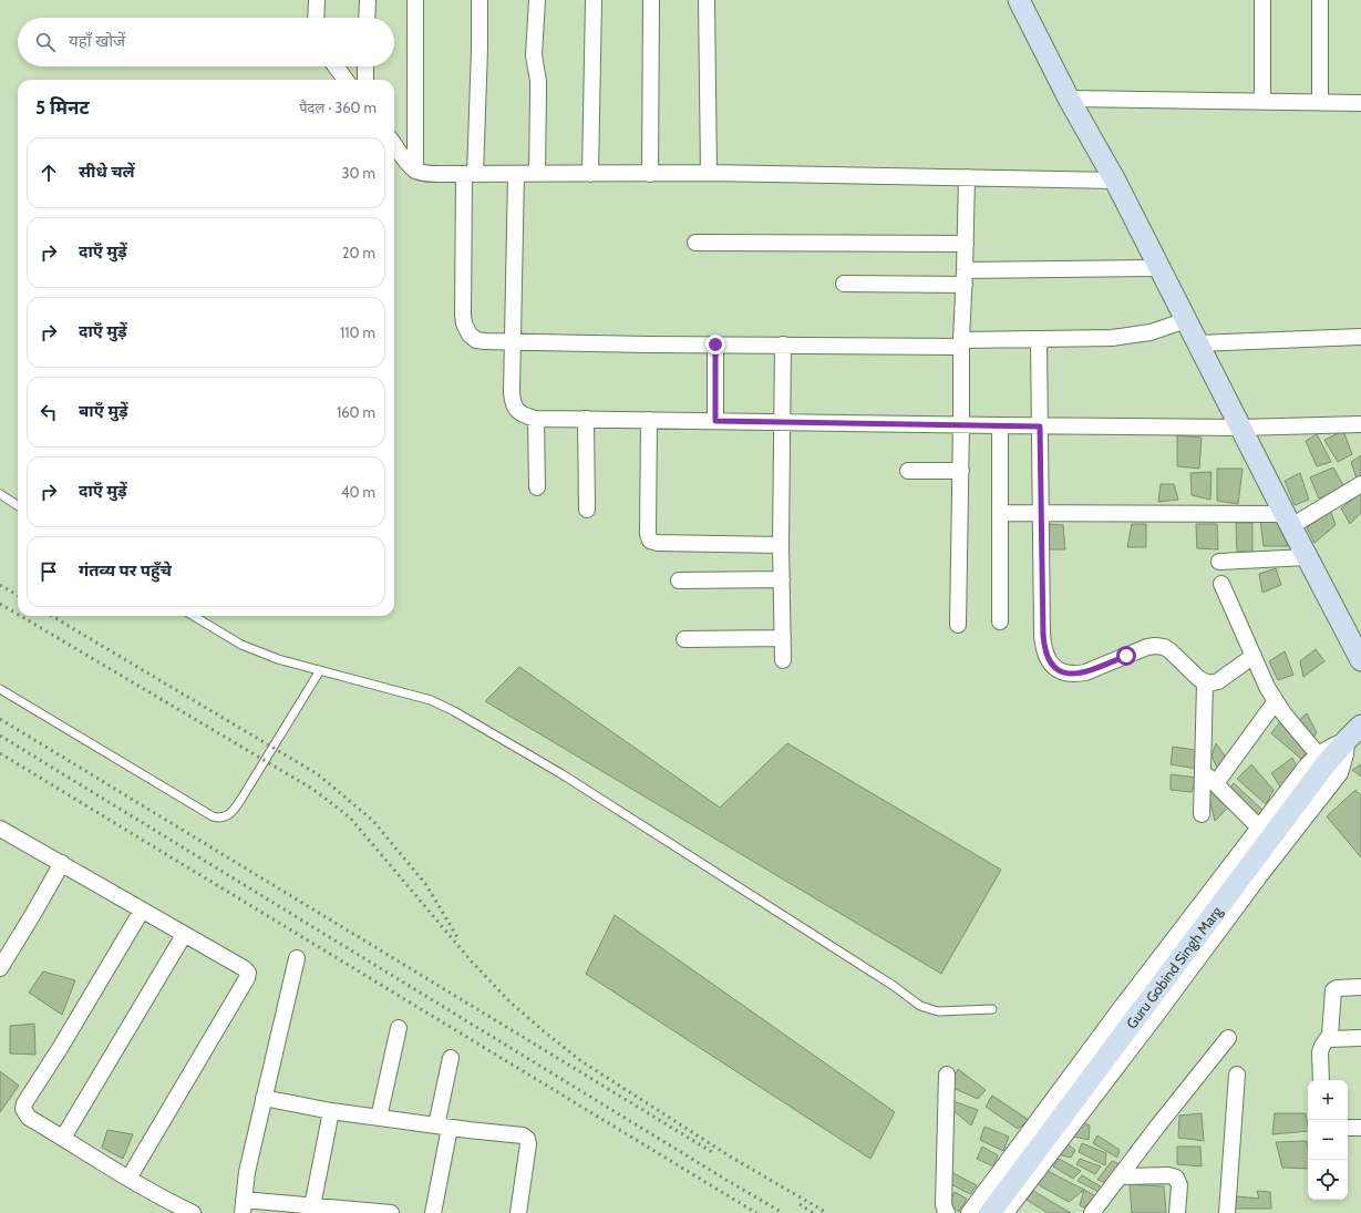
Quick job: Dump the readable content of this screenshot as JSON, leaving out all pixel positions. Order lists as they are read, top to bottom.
{
  "streets": {
    "street": ["Guru Gobind Singh Marg"]
  },
  "page": {
    "search": "यहाँ खोजें",
    "heading": ["5 मिनट", "पैदल · 360 m"],
    "list": [
      ["सीधे चलें", "30 m"],
      ["दाएँ मुड़ें", "20 m"],
      ["दाएँ मुड़ें", "110 m"],
      ["बाएँ मुड़ें", "160 m"],
      ["दाएँ मुड़ें", "40 m"],
      "गंतव्य पर पहुँचे"
    ],
    "map_buttons": ["+", "−"]
  }
}
